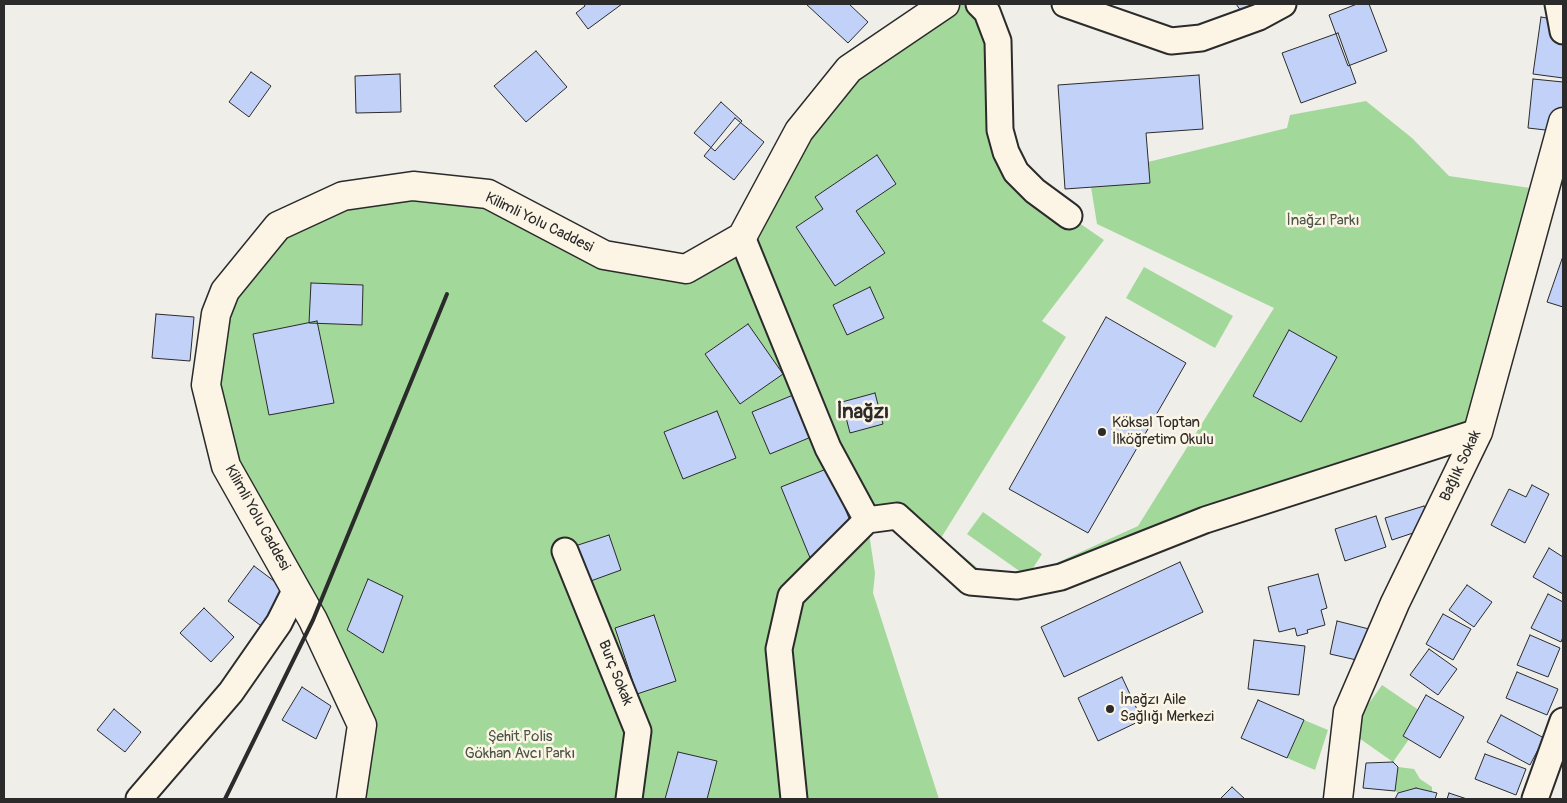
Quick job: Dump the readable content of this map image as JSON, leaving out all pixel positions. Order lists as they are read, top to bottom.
{
  "streets": {
    "main road": ["Kilimli Yolu Caddesi", "Bağlık Sokak"],
    "street": ["Burç Sokak"]
  },
  "districts": ["İnağzı"],
  "parks": ["İnağzı Parkı", "Şehit Polis Gökhan Avcı Parkı"],
  "places": ["Köksal Toptan İlköğretim Okulu", "İnağzı Aile Sağlığı Merkezi"]
}
